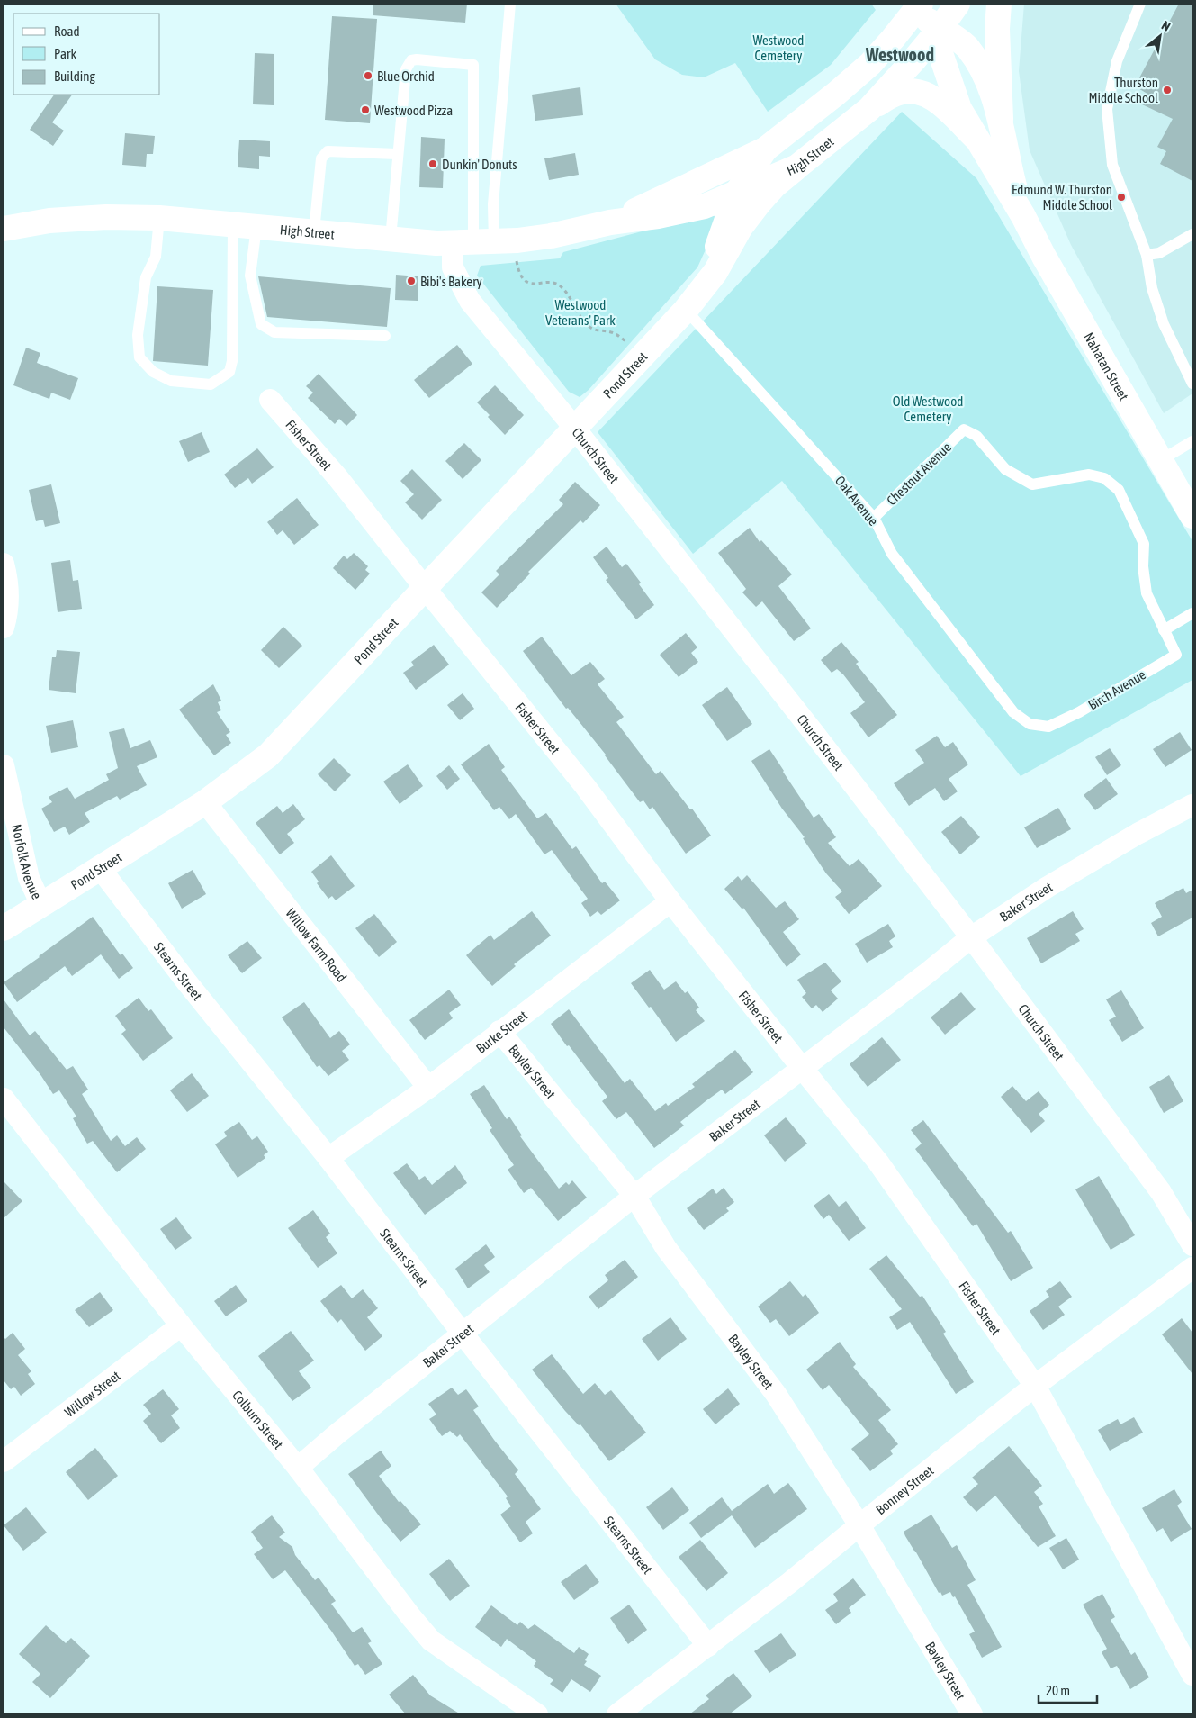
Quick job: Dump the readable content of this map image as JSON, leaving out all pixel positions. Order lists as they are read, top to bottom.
{
  "streets": {
    "main road": ["High Street", "Nahatan Street", "Pond Street"],
    "street": [
      "Fisher Street",
      "Church Street",
      "Norfolk Avenue",
      "Baker Street",
      "Willow Farm Road",
      "Stearns Street",
      "Burke Street",
      "Bayley Street",
      "Willow Street",
      "Colburn Street",
      "Bonney Street"
    ],
    "lane": ["Chestnut Avenue", "Oak Avenue", "Birch Avenue"]
  },
  "crossings": [
    ["High Street", "Nahatan Street"],
    ["High Street", "Pond Street"],
    ["High Street", "Church Street"],
    ["Pond Street", "Fisher Street"],
    ["Pond Street", "Church Street"],
    ["Pond Street", "Oak Avenue"],
    ["Pond Street", "Norfolk Avenue"],
    ["Pond Street", "Willow Farm Road"],
    ["Pond Street", "Stearns Street"],
    ["Fisher Street", "Baker Street"],
    ["Fisher Street", "Burke Street"],
    ["Fisher Street", "Bonney Street"],
    ["Church Street", "Baker Street"],
    ["Chestnut Avenue", "Oak Avenue"],
    ["Chestnut Avenue", "Birch Avenue"],
    ["Oak Avenue", "Birch Avenue"],
    ["Baker Street", "Stearns Street"],
    ["Baker Street", "Bayley Street"],
    ["Baker Street", "Colburn Street"],
    ["Willow Farm Road", "Burke Street"],
    ["Stearns Street", "Burke Street"],
    ["Stearns Street", "Bonney Street"],
    ["Burke Street", "Bayley Street"],
    ["Bayley Street", "Bonney Street"],
    ["Willow Street", "Colburn Street"]
  ],
  "districts": ["Westwood"],
  "parks": ["Westwood Cemetery", "Westwood Veterans' Park", "Old Westwood Cemetery"],
  "places": [
    "Blue Orchid",
    "Thurston Middle School",
    "Westwood Pizza",
    "Dunkin' Donuts",
    "Edmund W. Thurston Middle School",
    "Bibi's Bakery"
  ],
  "legend": ["Road", "Park", "Building"],
  "scale_bar": "20 m",
  "north": "top right"
}
